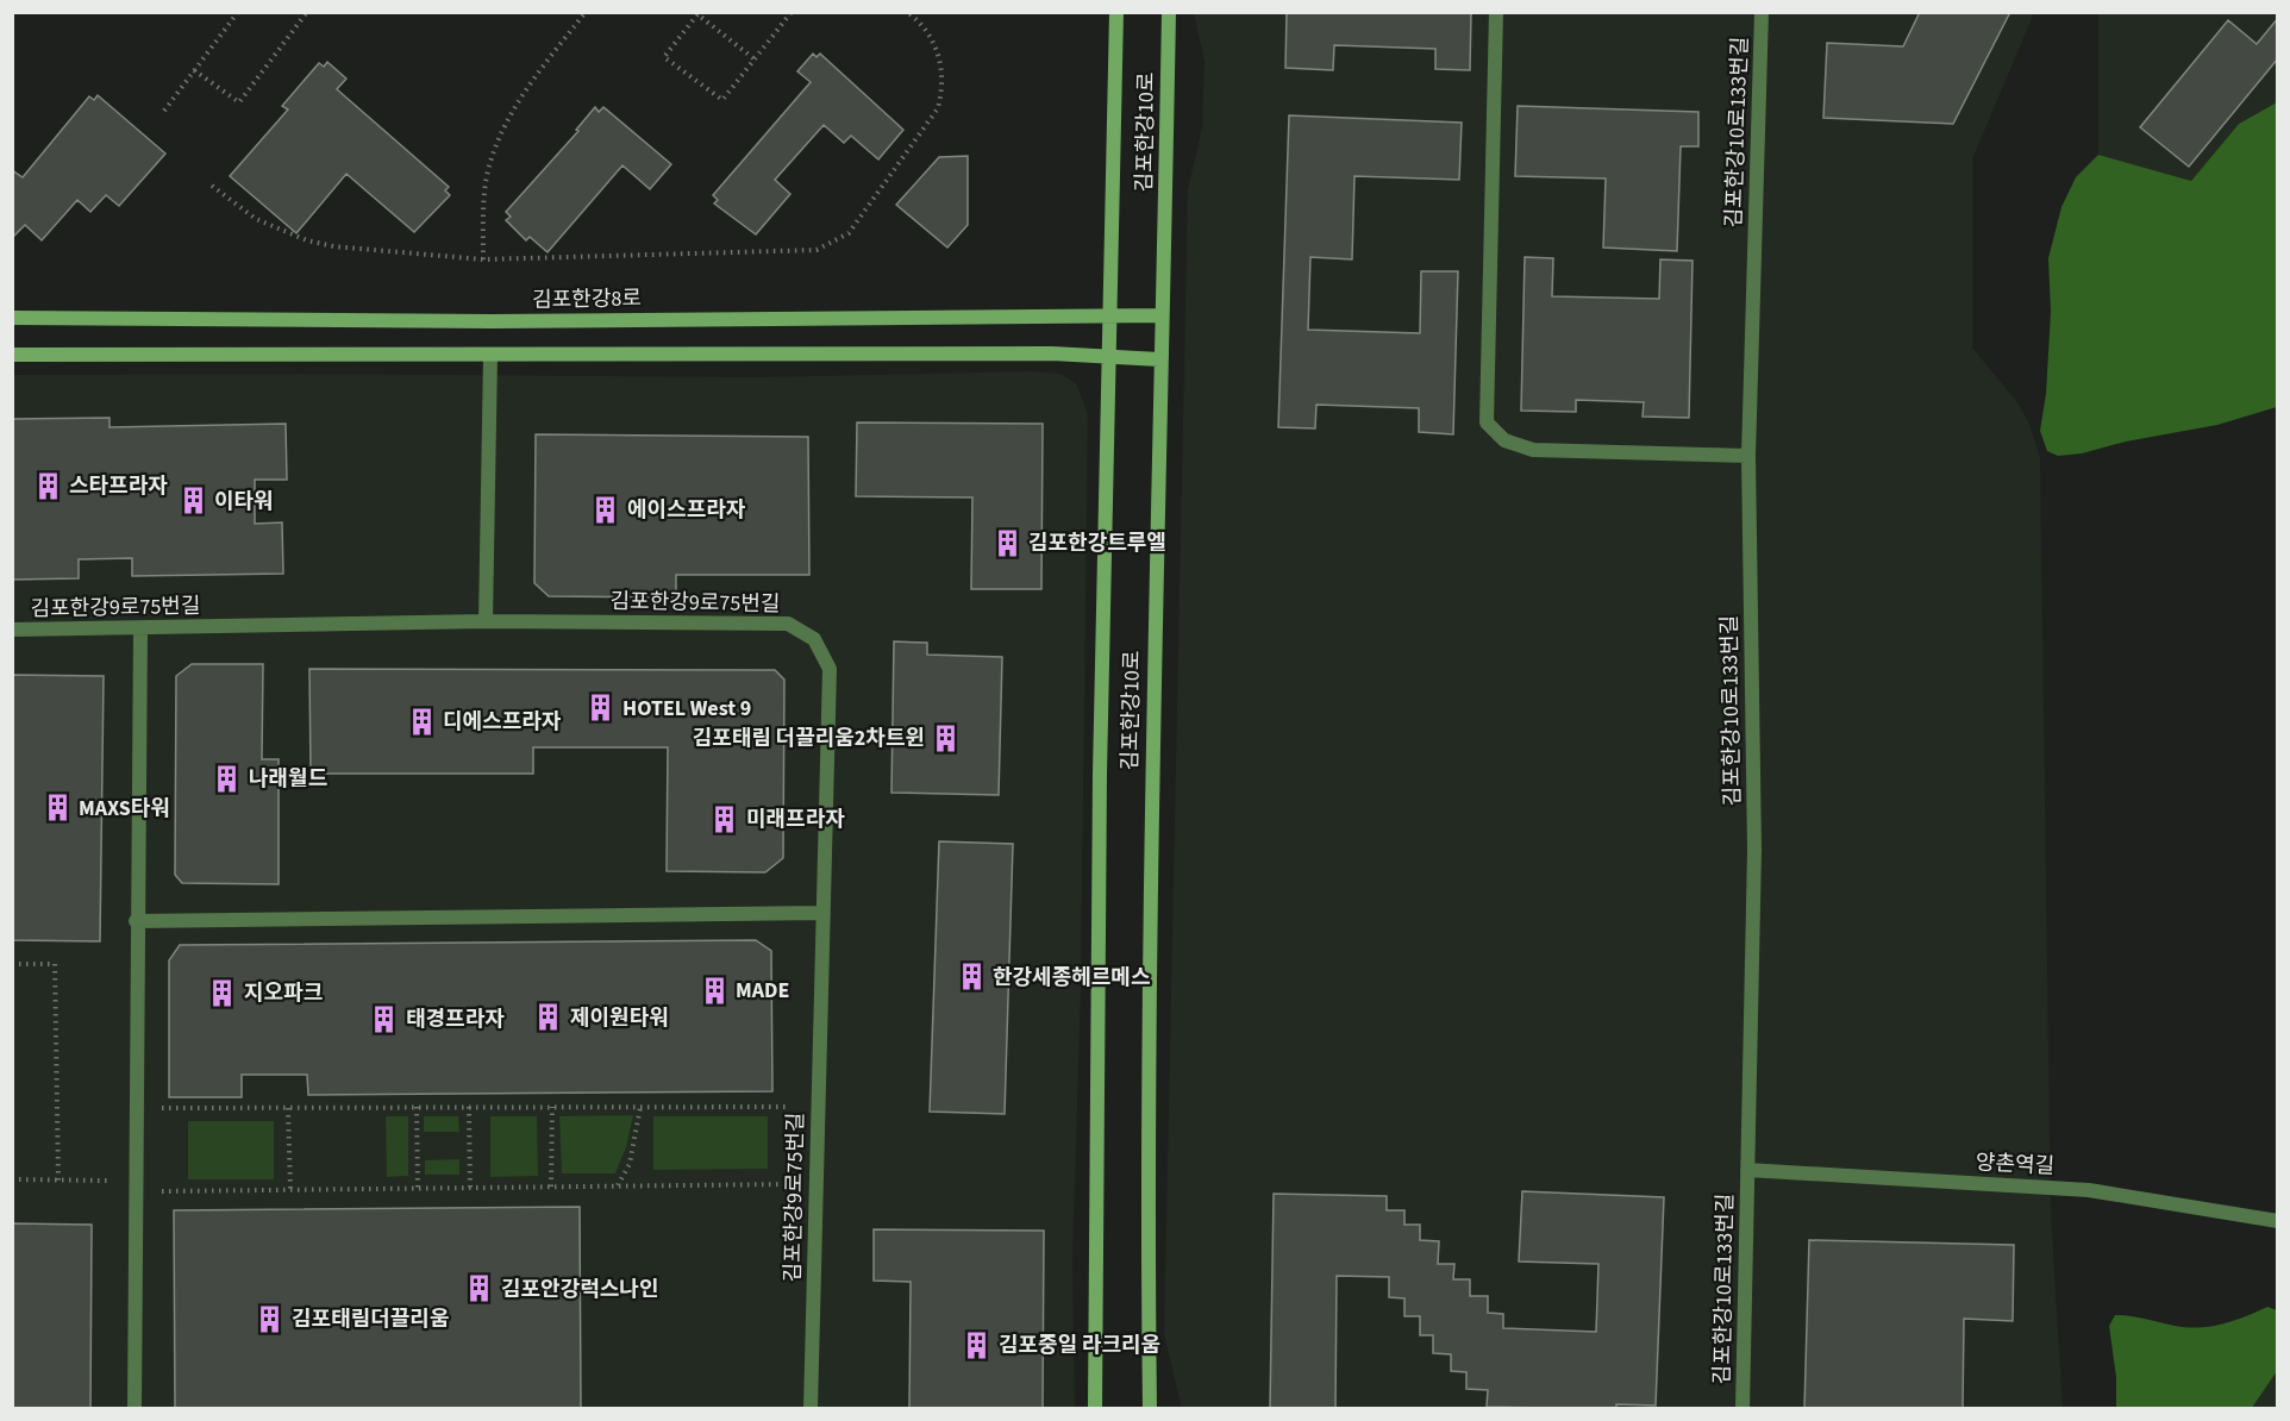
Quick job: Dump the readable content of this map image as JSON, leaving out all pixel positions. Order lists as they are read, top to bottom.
{
  "streets": {
    "street": [
      "김포한강10로",
      "김포한강10로133번길",
      "김포한강8로",
      "김포한강9로75번길",
      "양촌역길"
    ]
  },
  "crossings": [
    ["김포한강10로", "김포한강8로"],
    ["김포한강10로133번길", "양촌역길"]
  ],
  "places": {
    "building": [
      "스타프라자",
      "이타워",
      "에이스프라자",
      "김포한강트루엘",
      "HOTEL West 9",
      "디에스프라자",
      "김포태림 더끌리움2차트윈",
      "나래월드",
      "MAXS타워",
      "미래프라자",
      "한강세종헤르메스",
      "MADE",
      "지오파크",
      "제이원타워",
      "태경프라자",
      "김포안강럭스나인",
      "김포태림더끌리움",
      "김포중일 라크리움"
    ]
  }
}
